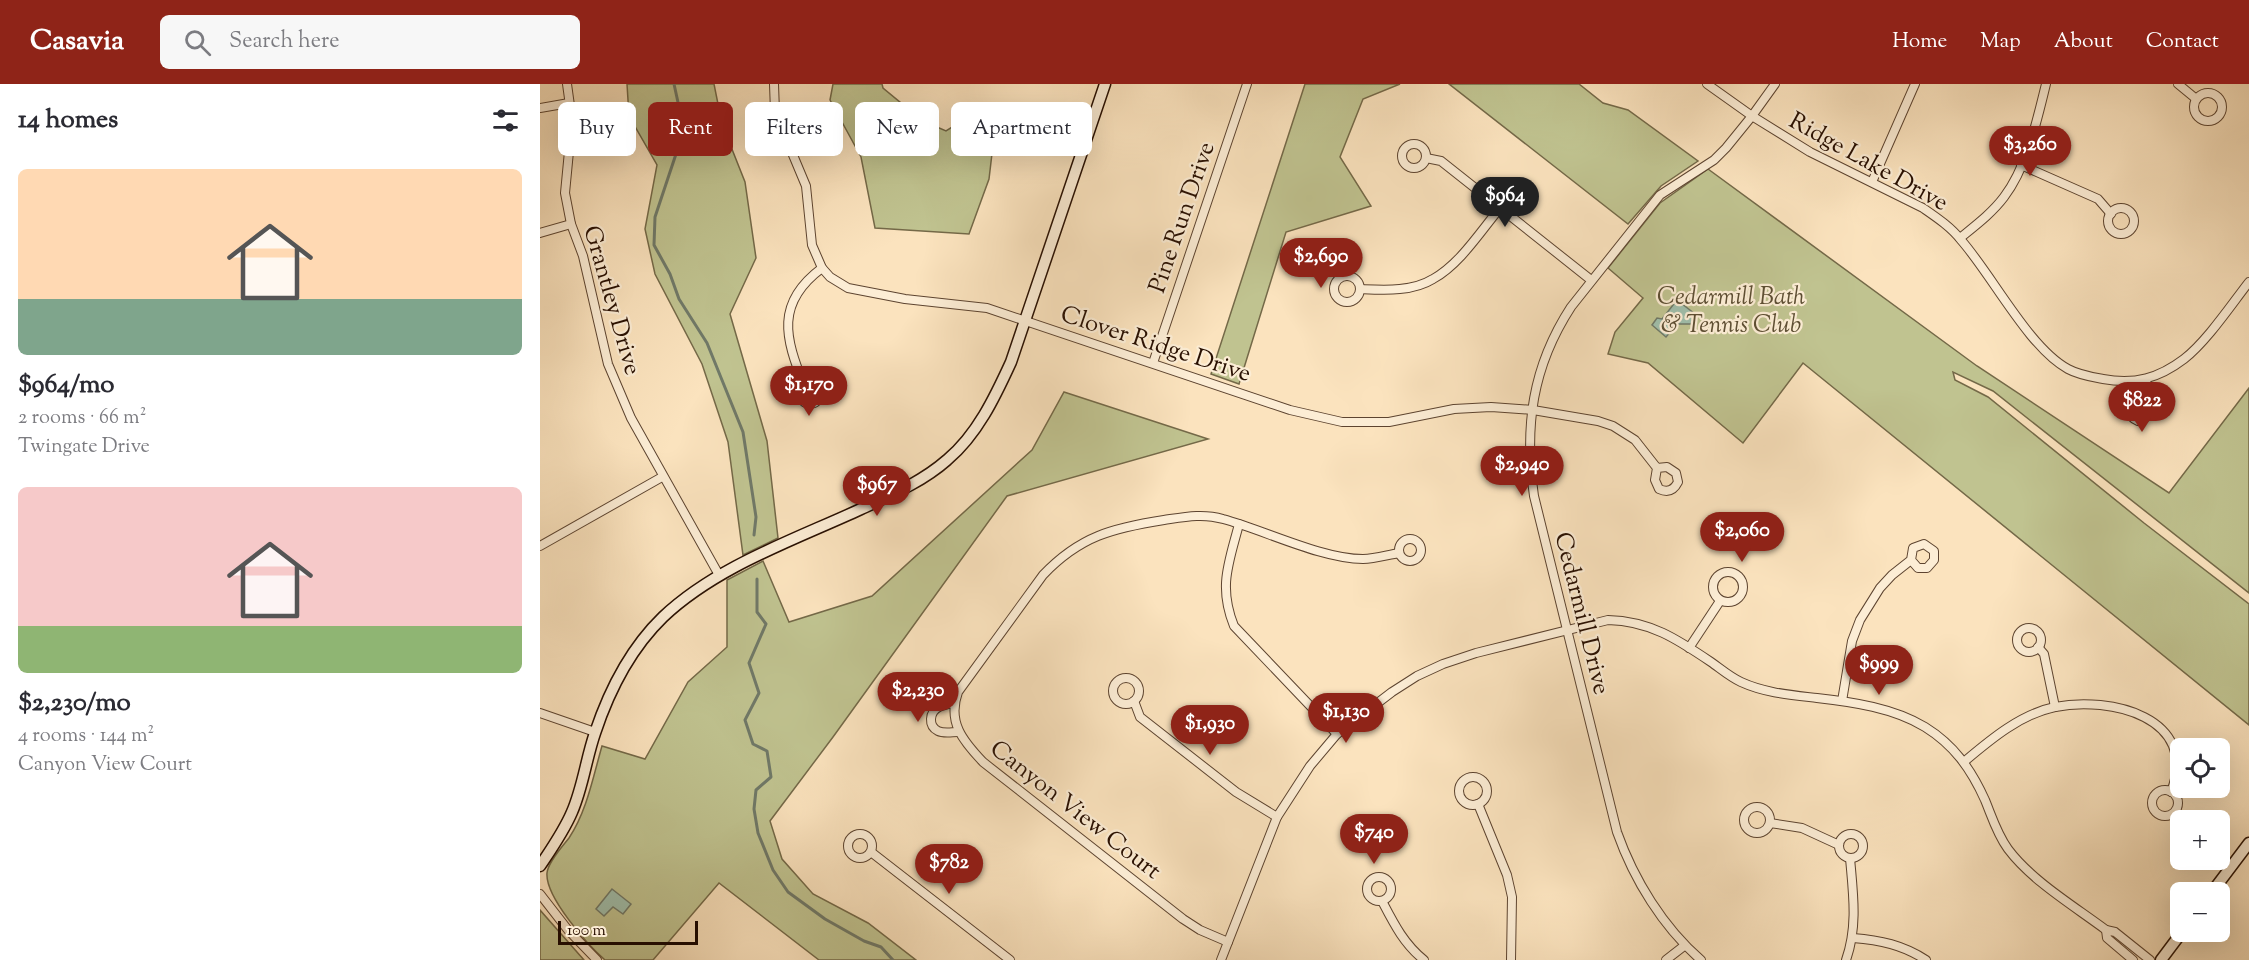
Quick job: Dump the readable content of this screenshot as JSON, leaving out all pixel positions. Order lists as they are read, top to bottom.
{
  "streets": {
    "street": [
      "Ridge Lake Drive",
      "Pine Run Drive",
      "Grantley Drive",
      "Clover Ridge Drive",
      "Cedarmill Drive",
      "Canyon View Court"
    ]
  },
  "crossings": [
    ["Ridge Lake Drive", "Cedarmill Drive"],
    ["Pine Run Drive", "Clover Ridge Drive"],
    ["Clover Ridge Drive", "Cedarmill Drive"]
  ],
  "parks": ["Cedarmill Bath & Tennis Club"],
  "scale_bar": "100 m",
  "page": {
    "header": "Casavia",
    "search": "Search here",
    "nav": [
      "Home",
      "Map",
      "About",
      "Contact"
    ],
    "heading": "14 homes",
    "chip": [
      "Buy",
      "Rent",
      "Filters",
      "New",
      "Apartment"
    ],
    "price": [
      "$3,260",
      "$964",
      "$2,690",
      "$1,170",
      "$822",
      "$2,940",
      "$967",
      "$2,060",
      "$999",
      "$2,230",
      "$1,130",
      "$1,930",
      "$740",
      "$782"
    ],
    "list": [
      {
        "name": "$964/mo",
        "note": "2 rooms · 66 m² · Twingate Drive"
      },
      {
        "name": "$2,230/mo",
        "note": "4 rooms · 144 m² · Canyon View Court"
      }
    ],
    "map_buttons": ["+", "−"],
    "scale": "100 m"
  }
}
